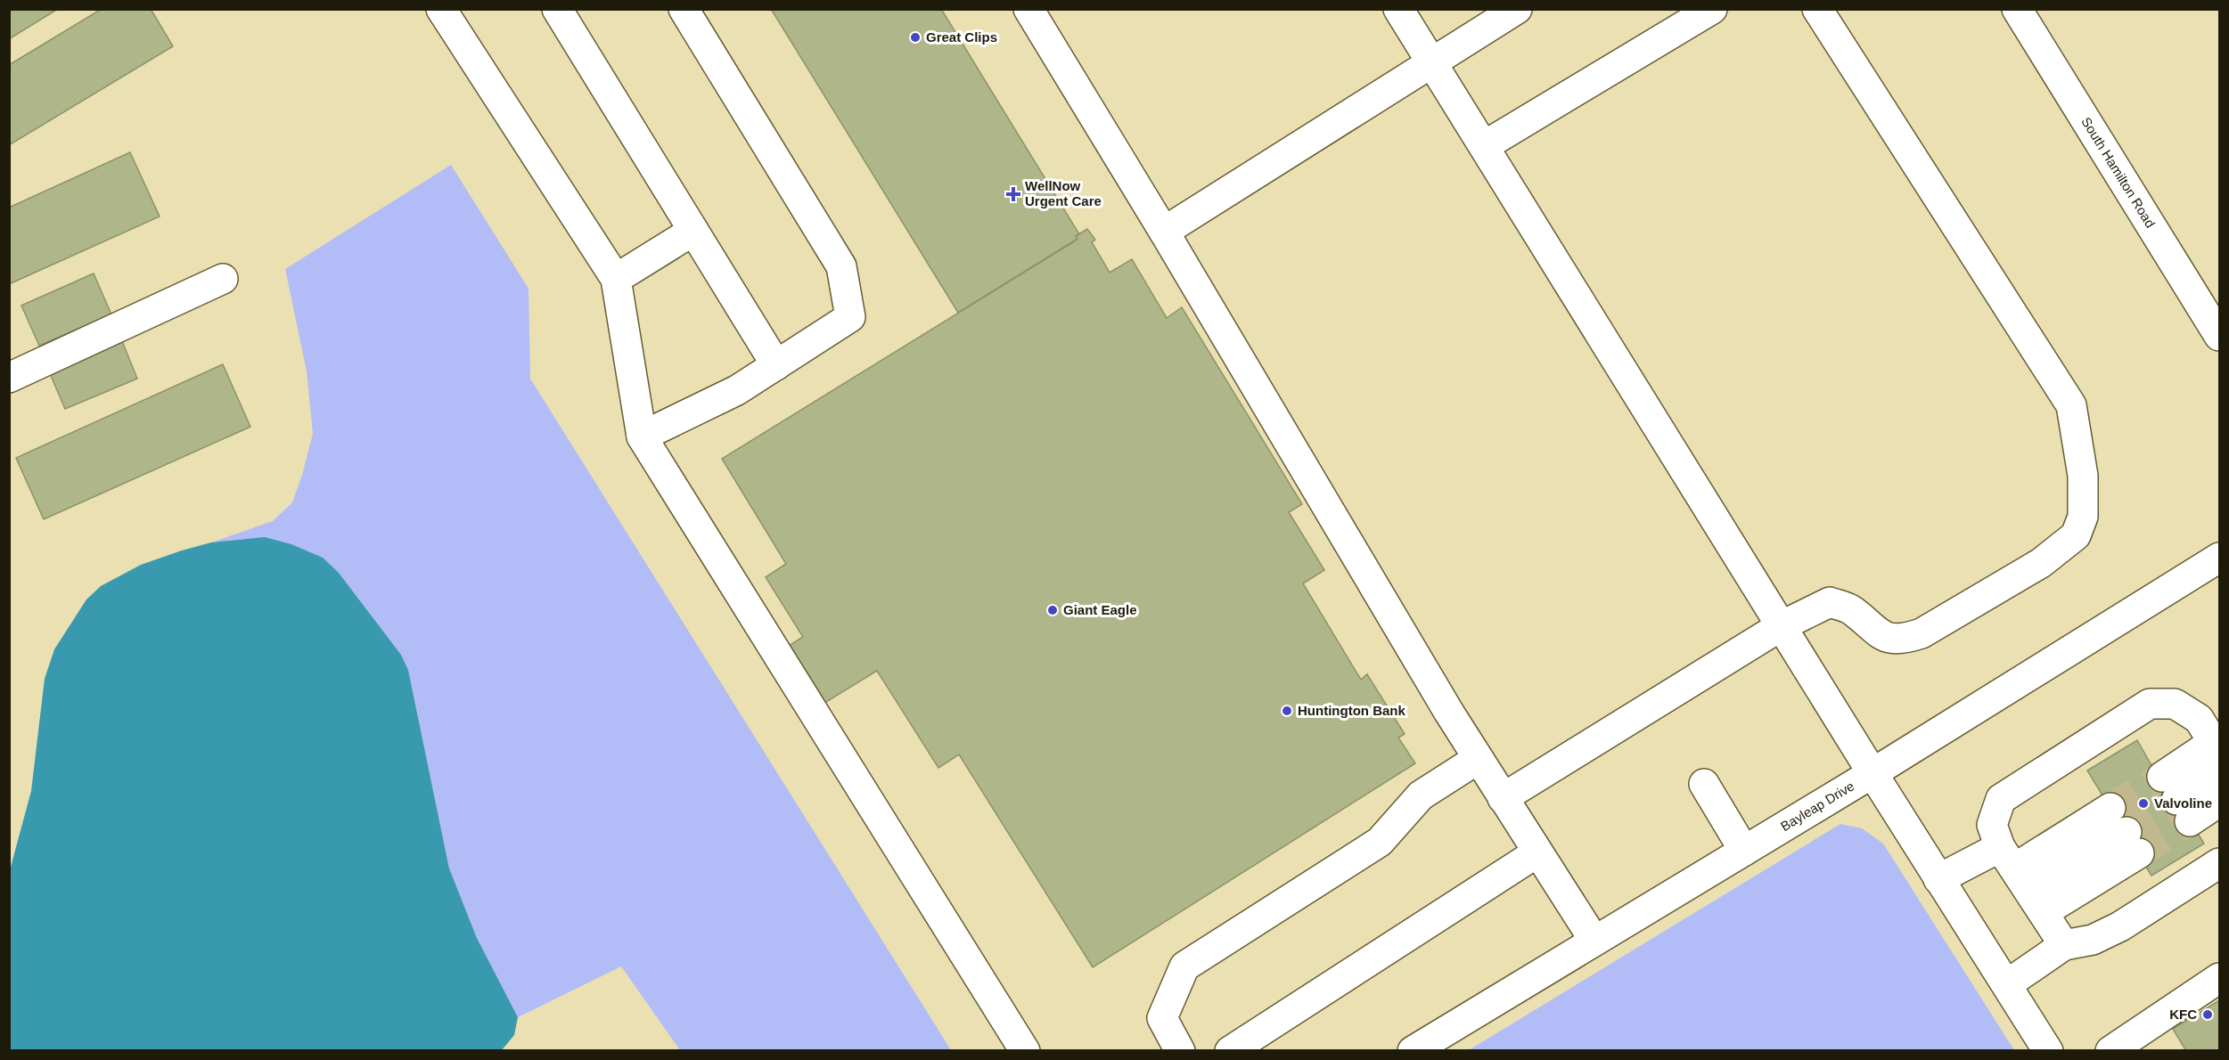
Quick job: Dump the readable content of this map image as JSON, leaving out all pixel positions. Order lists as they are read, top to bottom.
{
  "streets": {
    "street": ["South Hamilton Road", "Bayleap Drive"]
  },
  "places": {
    "other": [
      "Great Clips",
      "Giant Eagle",
      "Huntington Bank",
      "Valvoline",
      "KFC"
    ],
    "health": ["WellNow Urgent Care"]
  }
}
